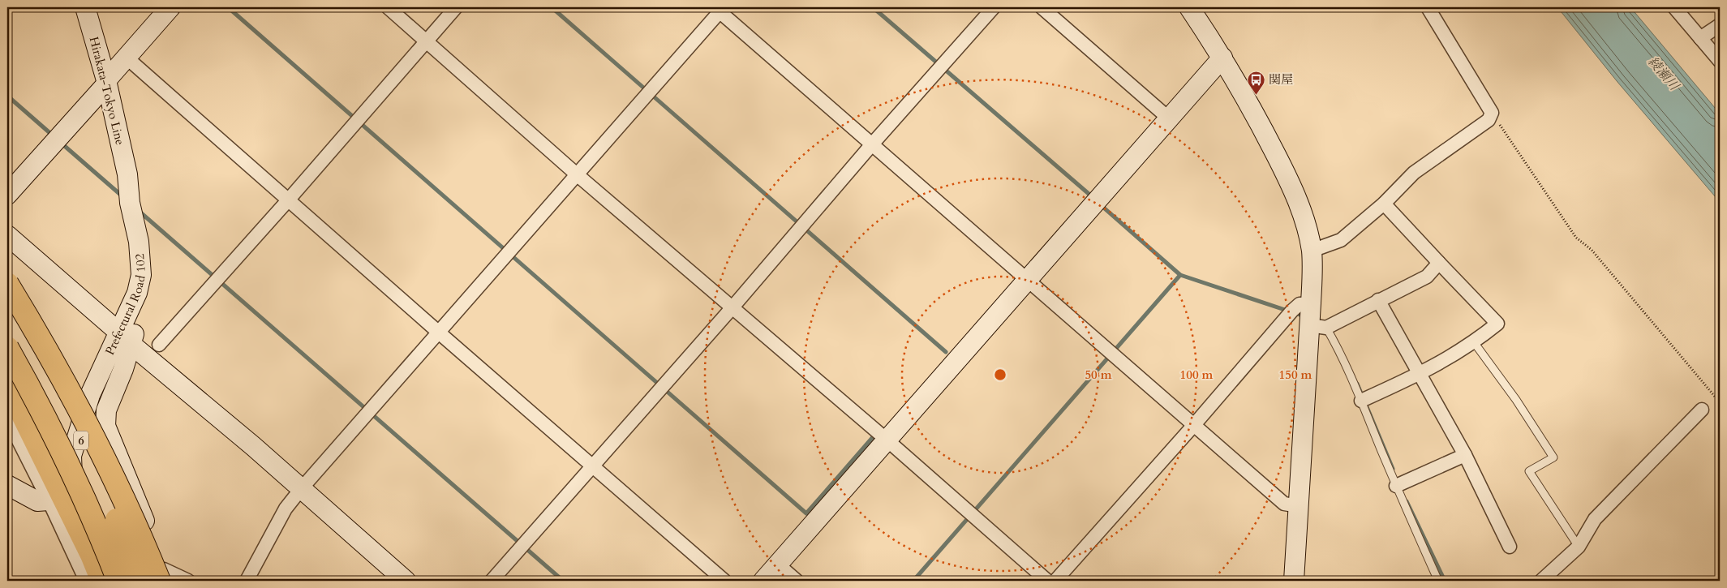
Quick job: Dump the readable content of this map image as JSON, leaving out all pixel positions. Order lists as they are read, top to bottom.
{
  "streets": {
    "highway": ["6"],
    "street": ["Hirakata-Tokyo Line", "Prefectural Road 102"]
  },
  "crossings": [
    ["Hirakata-Tokyo Line", "Prefectural Road 102"]
  ],
  "water": ["綾瀬川"],
  "places": {
    "bus stop": ["関屋"]
  },
  "rings": ["50 m", "100 m", "150 m"]
}
